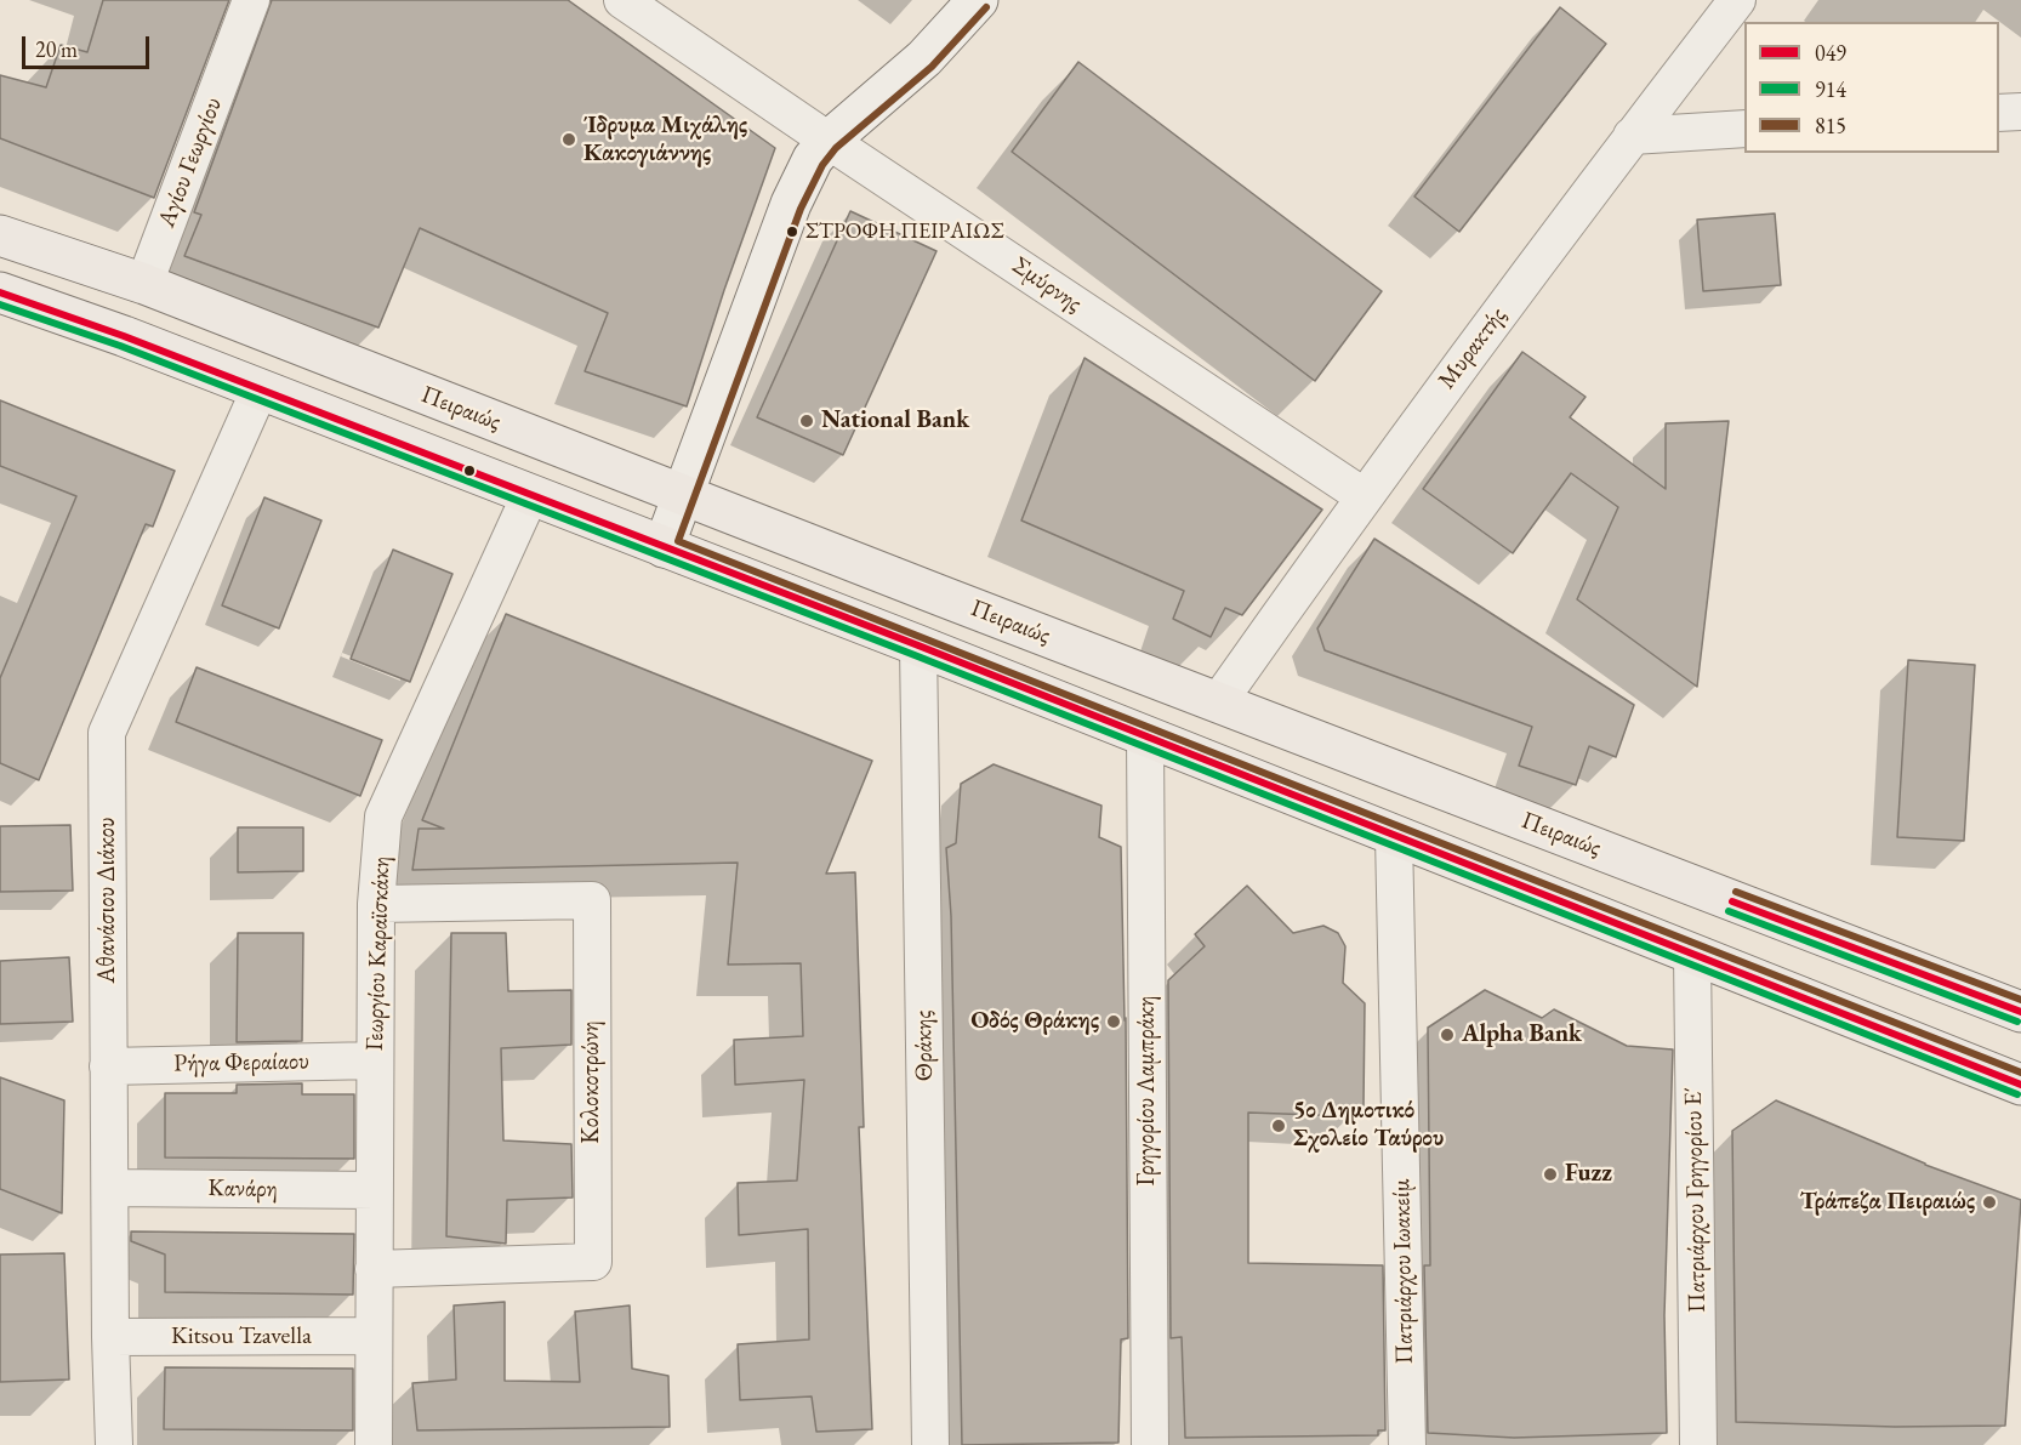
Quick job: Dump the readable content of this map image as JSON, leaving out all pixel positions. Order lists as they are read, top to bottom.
{
  "streets": {
    "main road": ["Πειραιώς"],
    "street": [
      "Αγίου Γεωργίου",
      "Σμύρνης",
      "Μυρακτής",
      "Αθανάσιου Διάκου",
      "Γεωργίου Καραϊσκάκη",
      "Θράκης",
      "Ρήγα Φεραίαου",
      "Κολοκοτρώνη",
      "Γρηγορίου Λαμπράκη",
      "Κανάρη",
      "Πατριάρχου Γρηγορίου Ε΄",
      "Πατριάρχου Ιωακείμ",
      "Kitsou Tzavella"
    ]
  },
  "crossings": [
    ["Αγίου Γεωργίου", "Πειραιώς"],
    ["Σμύρνης", "Μυρακτής"],
    ["Μυρακτής", "Πειραιώς"],
    ["Αθανάσιου Διάκου", "Ρήγα Φεραίαου"],
    ["Αθανάσιου Διάκου", "Κανάρη"],
    ["Αθανάσιου Διάκου", "Kitsou Tzavella"],
    ["Γεωργίου Καραϊσκάκη", "Ρήγα Φεραίαου"],
    ["Γεωργίου Καραϊσκάκη", "Κολοκοτρώνη"],
    ["Γεωργίου Καραϊσκάκη", "Κανάρη"],
    ["Γεωργίου Καραϊσκάκη", "Kitsou Tzavella"]
  ],
  "places": [
    "Ίδρυμα Μιχάλης Κακογιάννης",
    "ΣΤΡΟΦΗ ΠΕΙΡΑΙΩΣ",
    "National Bank",
    "Οδός Θράκης",
    "Alpha Bank",
    "5ο Δημοτικό Σχολείο Ταύρου",
    "Fuzz",
    "Τράπεζα Πειραιώς"
  ],
  "lines": ["transit line 815", "transit line 049", "transit line 914"],
  "legend": ["049", "914", "815"],
  "scale_bar": "20 m"
}
